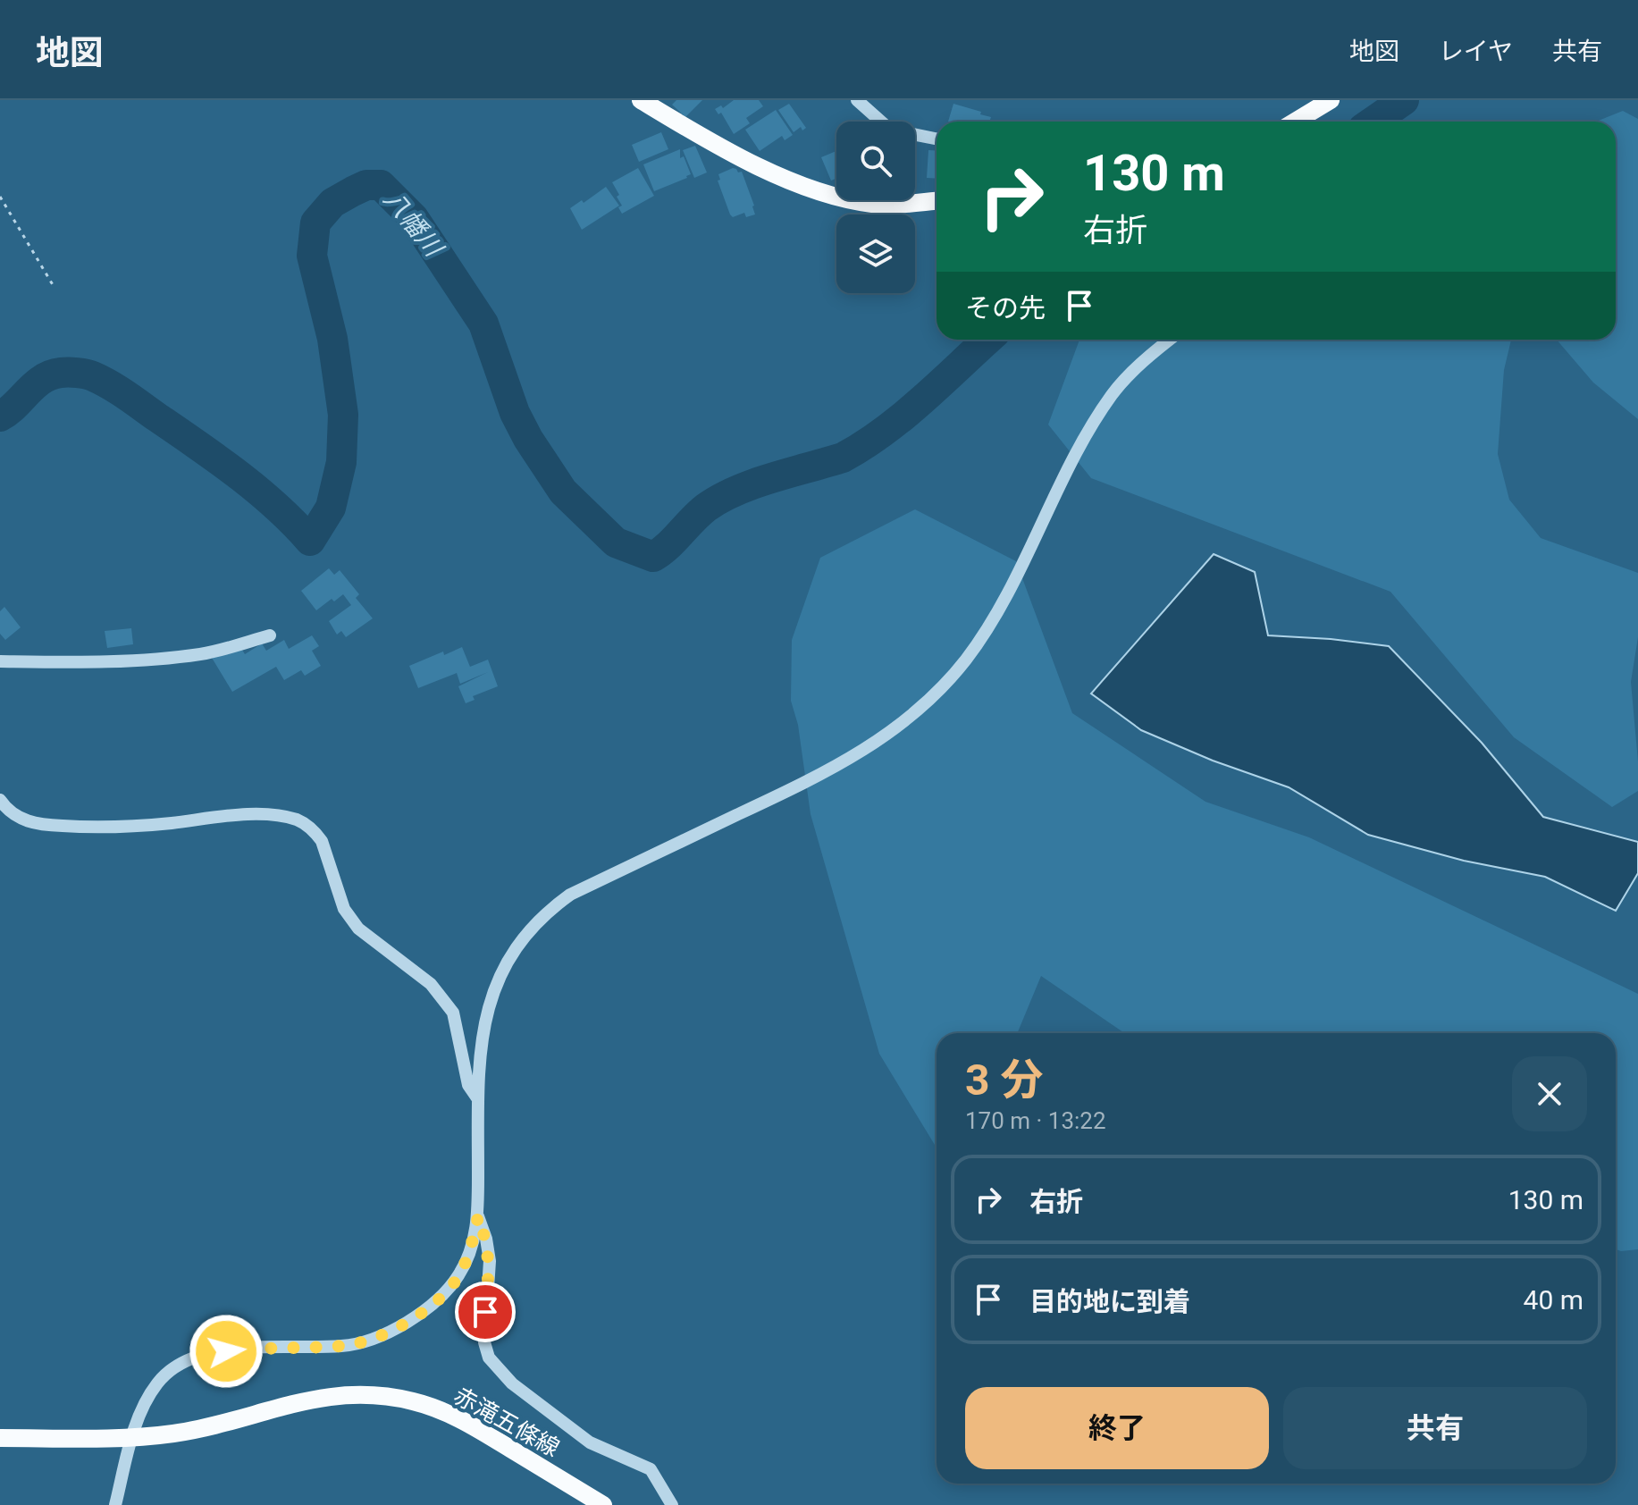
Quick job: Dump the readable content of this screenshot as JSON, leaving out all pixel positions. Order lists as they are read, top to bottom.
{
  "streets": {
    "main road": ["赤滝五條線"]
  },
  "water": ["八幡川"],
  "page": {
    "header": "地図",
    "nav": ["地図", "レイヤ", "共有"],
    "turn": ["130 m", "右折"],
    "then": "その先",
    "heading": ["3 分", "170 m · 13:22"],
    "list": [
      {
        "name": "右折",
        "value": "130 m"
      },
      {
        "name": "目的地に到着",
        "value": "40 m"
      }
    ],
    "buttons": ["終了", "共有"]
  }
}
